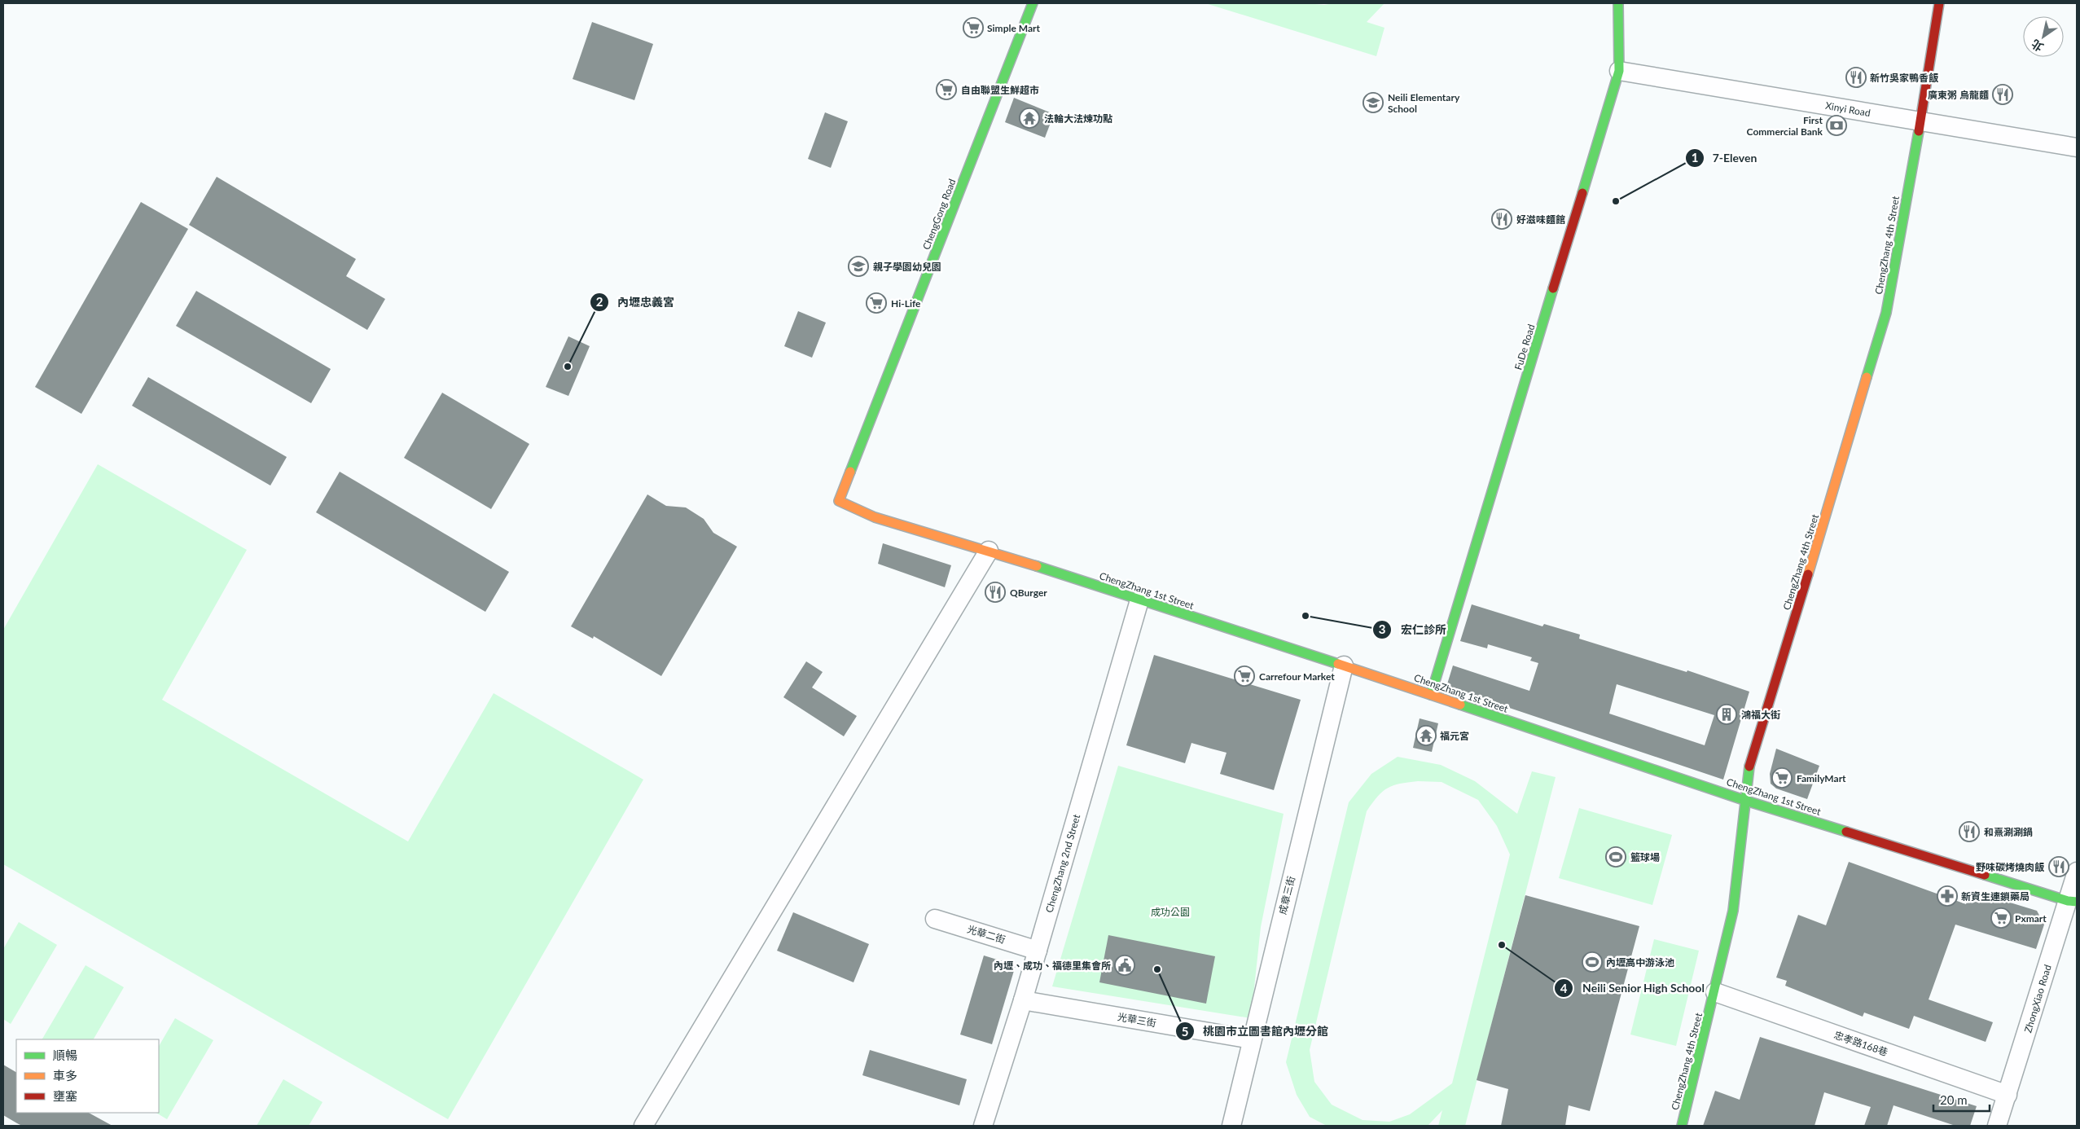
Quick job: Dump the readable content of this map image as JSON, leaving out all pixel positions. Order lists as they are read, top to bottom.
{
  "streets": {
    "street": [
      "Xinyi Road",
      "ChengGong Road",
      "ChengZhang 4th Street",
      "FuDe Road",
      "ChengZhang 1st Street",
      "ChengZhang 2nd Street",
      "成章三街",
      "光華二街",
      "ZhongXiao Road",
      "光華三街",
      "忠孝路168巷"
    ]
  },
  "crossings": [
    ["Xinyi Road", "ChengZhang 4th Street"],
    ["Xinyi Road", "FuDe Road"],
    ["ChengGong Road", "ChengZhang 1st Street"],
    ["ChengZhang 4th Street", "ChengZhang 1st Street"],
    ["ChengZhang 4th Street", "忠孝路168巷"],
    ["FuDe Road", "ChengZhang 1st Street"],
    ["ChengZhang 1st Street", "ChengZhang 2nd Street"],
    ["ChengZhang 1st Street", "成章三街"],
    ["ChengZhang 1st Street", "ZhongXiao Road"],
    ["ChengZhang 2nd Street", "光華二街"],
    ["ChengZhang 2nd Street", "光華三街"],
    ["成章三街", "光華三街"],
    ["ZhongXiao Road", "忠孝路168巷"]
  ],
  "parks": ["成功公園"],
  "places": {
    "supermarket": [
      "Simple Mart",
      "自由聯盟生鮮超市",
      "Hi-Life",
      "Carrefour Market",
      "FamilyMart",
      "Pxmart"
    ],
    "restaurant": [
      "新竹吳家鴨香飯",
      "廣東粥 烏龍麵",
      "好滋味麵館",
      "QBurger",
      "和熹涮涮鍋",
      "野味碳烤燒肉飯"
    ],
    "school or university": ["Neili Elementary School", "親子學園幼兒園"],
    "temple": ["法輪大法煉功點", "福元宮"],
    "bank": ["First Commercial Bank"],
    "other": [
      "7-Eleven",
      "內壢忠義宮",
      "宏仁診所",
      "Neili Senior High School",
      "桃園市立圖書館內壢分館"
    ],
    "building": ["鴻福大街"],
    "sports": ["籃球場", "內壢高中游泳池"],
    "pharmacy": ["新資生連鎖藥局"],
    "public building": ["內壢、成功、福德里集會所"]
  },
  "legend": ["順暢", "車多", "壅塞"],
  "scale_bar": "20 m",
  "north": "bottom left"
}
